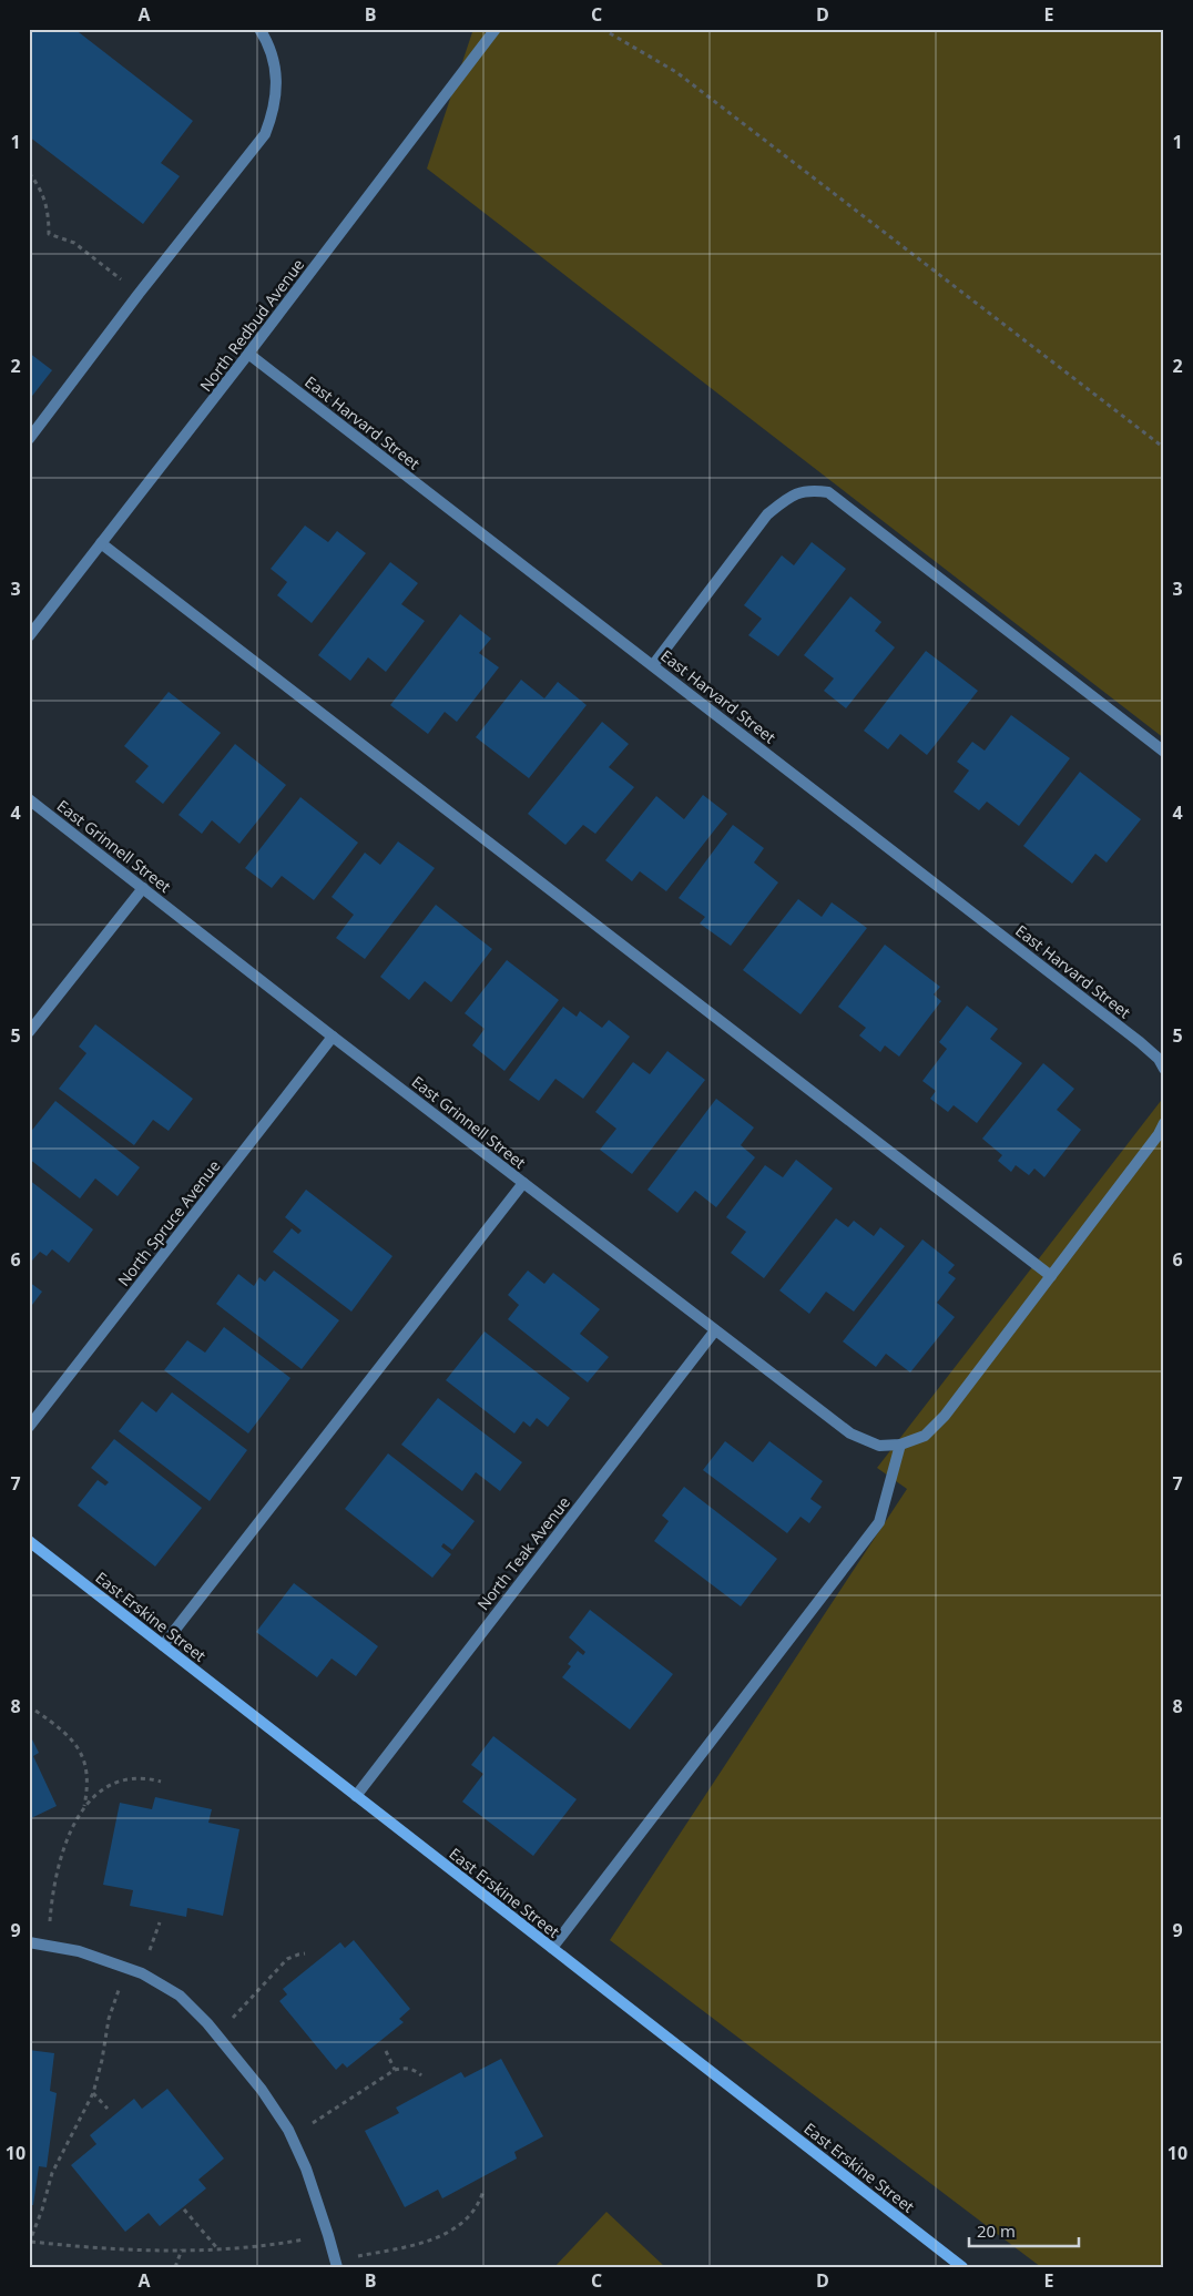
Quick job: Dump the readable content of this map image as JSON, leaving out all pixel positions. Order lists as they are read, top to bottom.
{
  "streets": {
    "street": [
      "North Redbud Avenue",
      "East Harvard Street",
      "East Grinnell Street",
      "North Spruce Avenue",
      "North Teak Avenue",
      "East Erskine Street"
    ]
  },
  "crossings": [
    ["North Redbud Avenue", "East Harvard Street"],
    ["East Grinnell Street", "North Spruce Avenue"],
    ["East Grinnell Street", "North Teak Avenue"],
    ["North Teak Avenue", "East Erskine Street"]
  ],
  "scale_bar": "20 m",
  "grid": {
    "columns": [
      "A",
      "B",
      "C",
      "D",
      "E"
    ],
    "rows": [
      "1",
      "2",
      "3",
      "4",
      "5",
      "6",
      "7",
      "8",
      "9",
      "10"
    ]
  }
}
